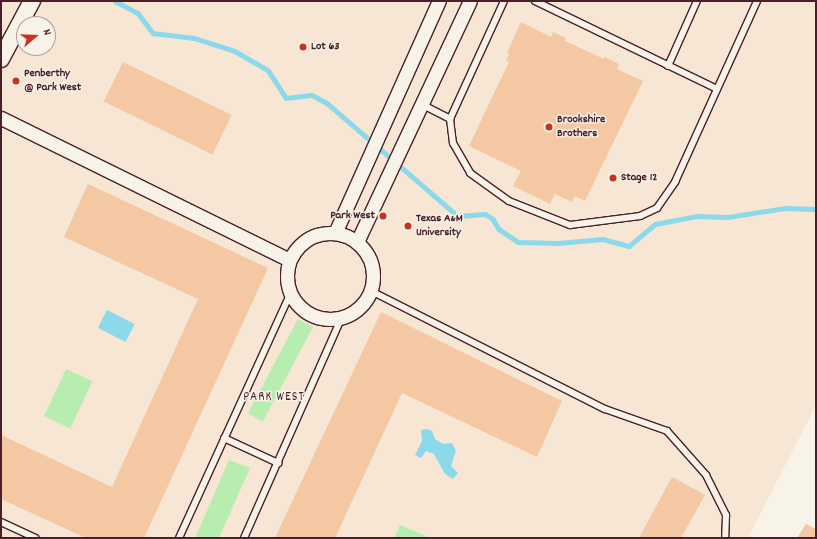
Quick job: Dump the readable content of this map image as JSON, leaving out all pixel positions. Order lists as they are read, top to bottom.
{
  "districts": ["PARK WEST"],
  "places": [
    "Lot 63",
    "Penberthy @ Park West",
    "Brookshire Brothers",
    "Stage 12",
    "Park West",
    "Texas A&M University"
  ],
  "north": "right"
}
